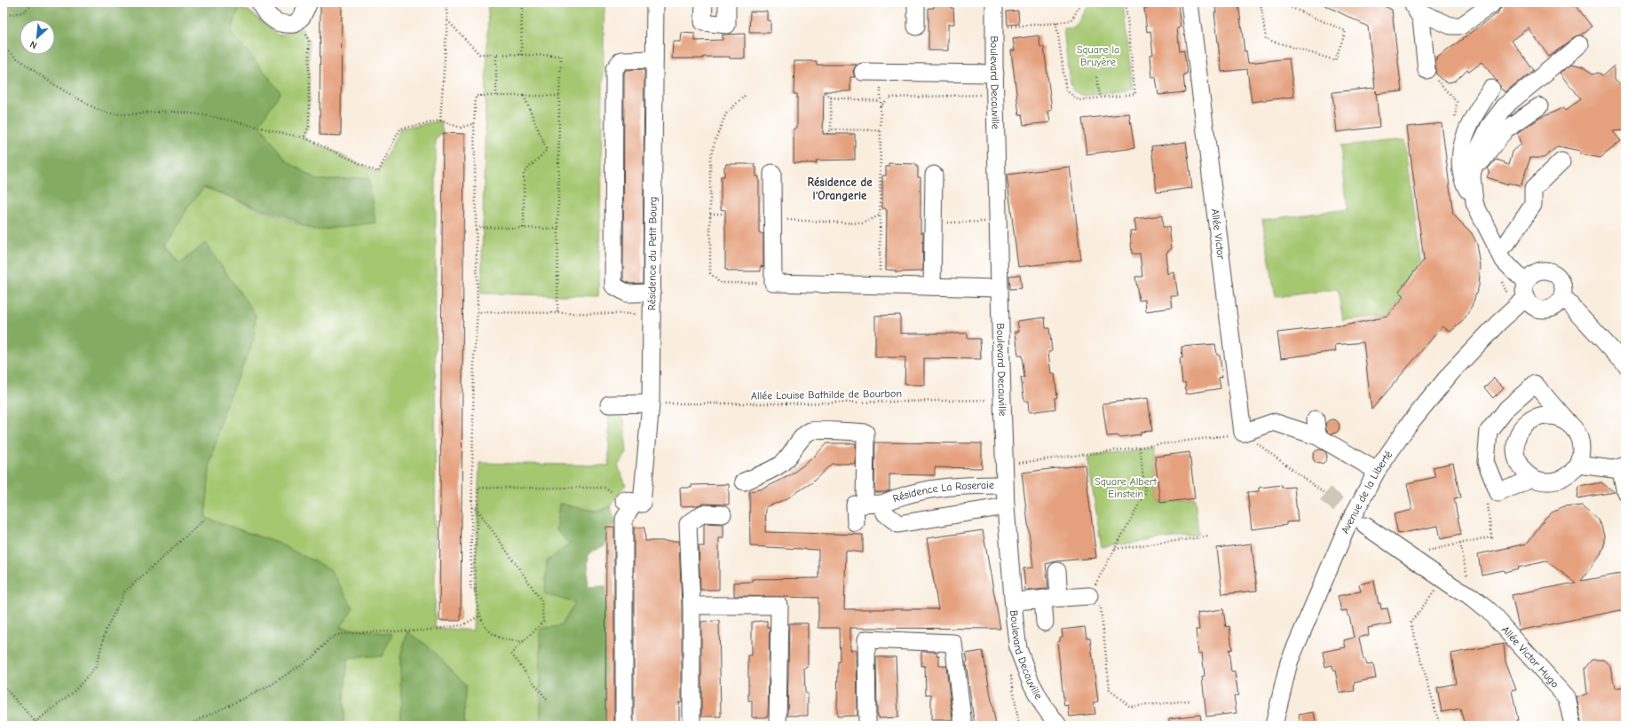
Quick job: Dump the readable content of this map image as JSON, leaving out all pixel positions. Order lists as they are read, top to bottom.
{
  "streets": {
    "street": [
      "Boulevard Decauville",
      "Allée Victor",
      "Résidence du Petit Bourg",
      "Résidence La Roseraie",
      "Avenue de la Liberté",
      "Allée Victor Hugo"
    ],
    "path": ["Allée Louise Bathilde de Bourbon"]
  },
  "crossings": [
    ["Boulevard Decauville", "Allée Louise Bathilde de Bourbon"],
    ["Boulevard Decauville", "Résidence La Roseraie"],
    ["Résidence du Petit Bourg", "Allée Louise Bathilde de Bourbon"]
  ],
  "districts": ["Résidence de l'Orangerie"],
  "parks": ["Square la Bruyère", "Square Albert Einstein"],
  "north": "bottom left"
}
